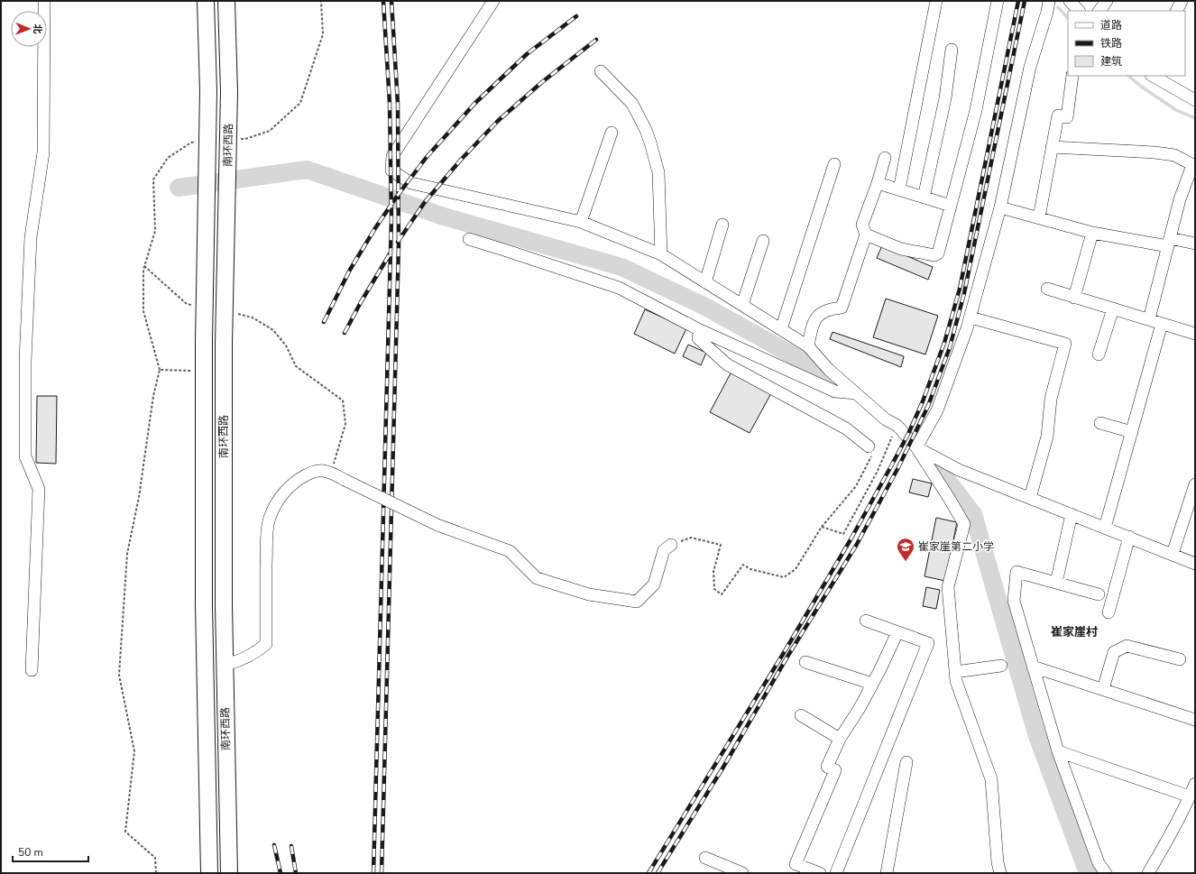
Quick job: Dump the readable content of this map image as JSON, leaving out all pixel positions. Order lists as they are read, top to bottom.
{
  "streets": {
    "highway": ["南环西路"]
  },
  "districts": ["崔家崖村"],
  "places": {
    "school or university": ["崔家崖第二小学"]
  },
  "legend": ["道路", "铁路", "建筑"],
  "scale_bar": "50 m",
  "north": "right"
}
